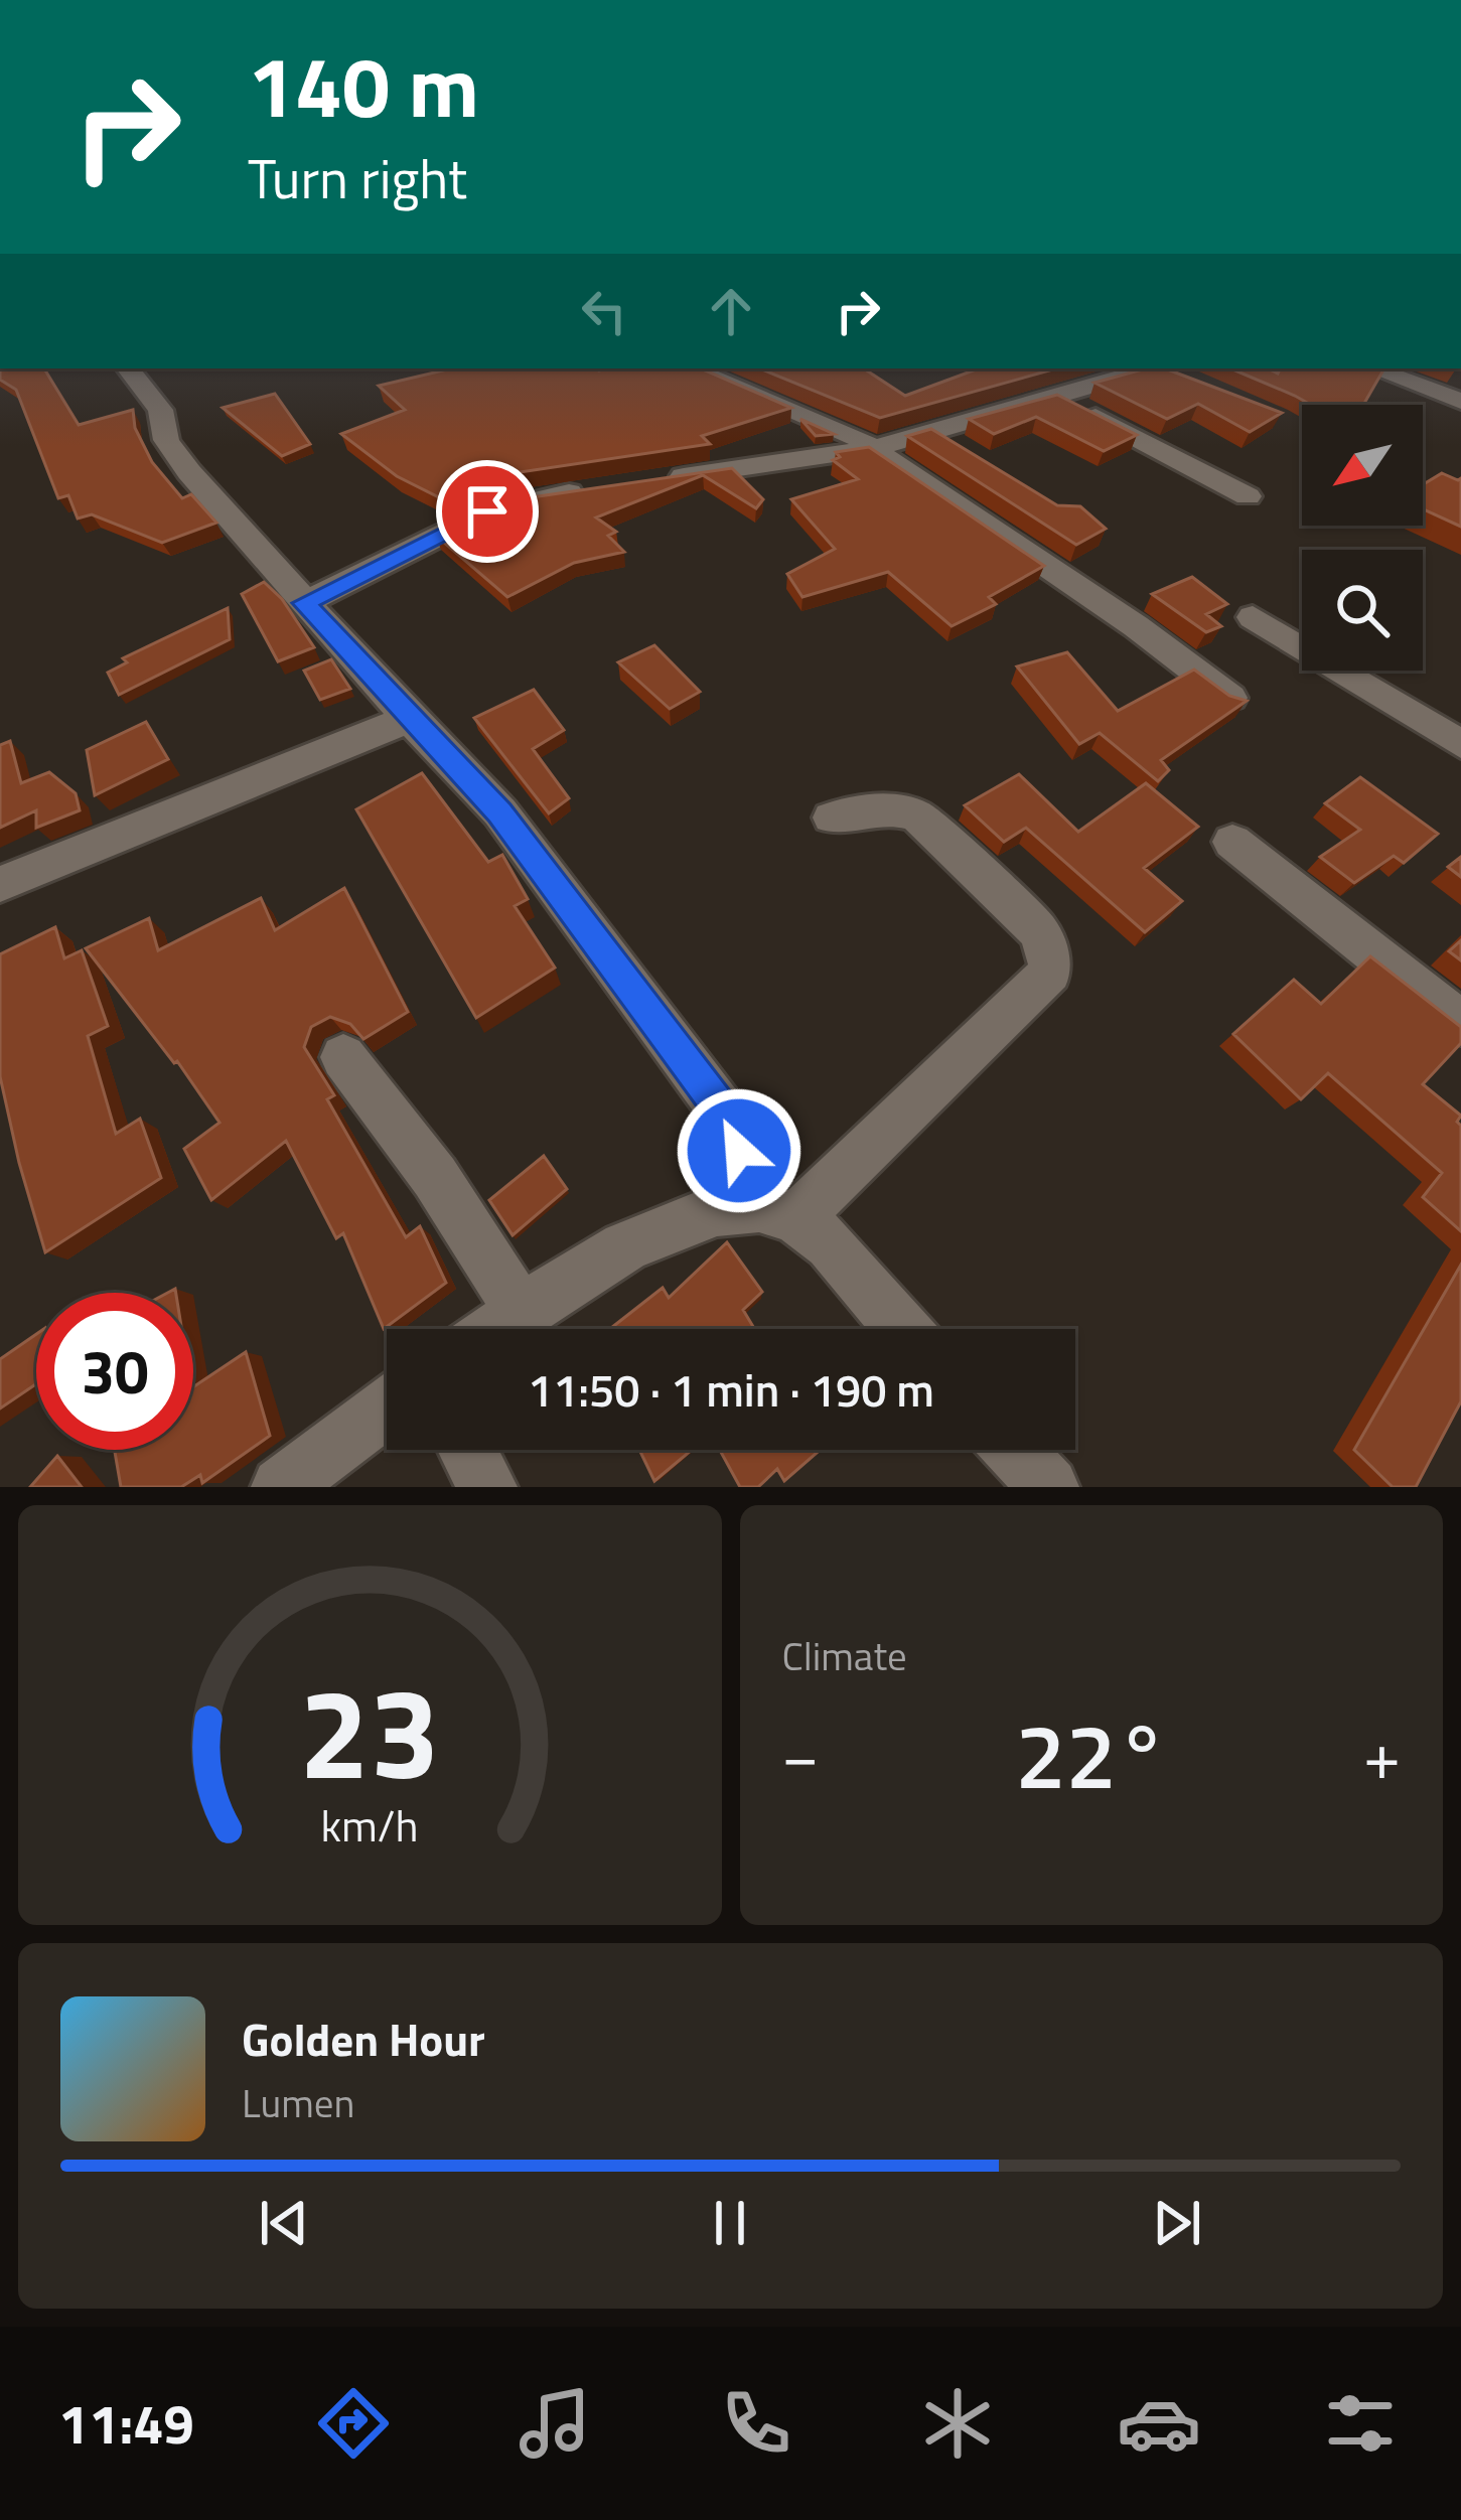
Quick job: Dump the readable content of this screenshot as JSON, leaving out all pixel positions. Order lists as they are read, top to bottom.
{
  "north": "bottom left",
  "page": {
    "turn": ["140 m", "Turn right"],
    "limit": "30",
    "trip": "11:50 · 1 min · 190 m",
    "tile": "Climate",
    "heat": ["−", "22°", "+"],
    "song": ["Golden Hour", "Lumen"],
    "tabs": "11:49",
    "gauge": ["23", "km/h"]
  }
}
